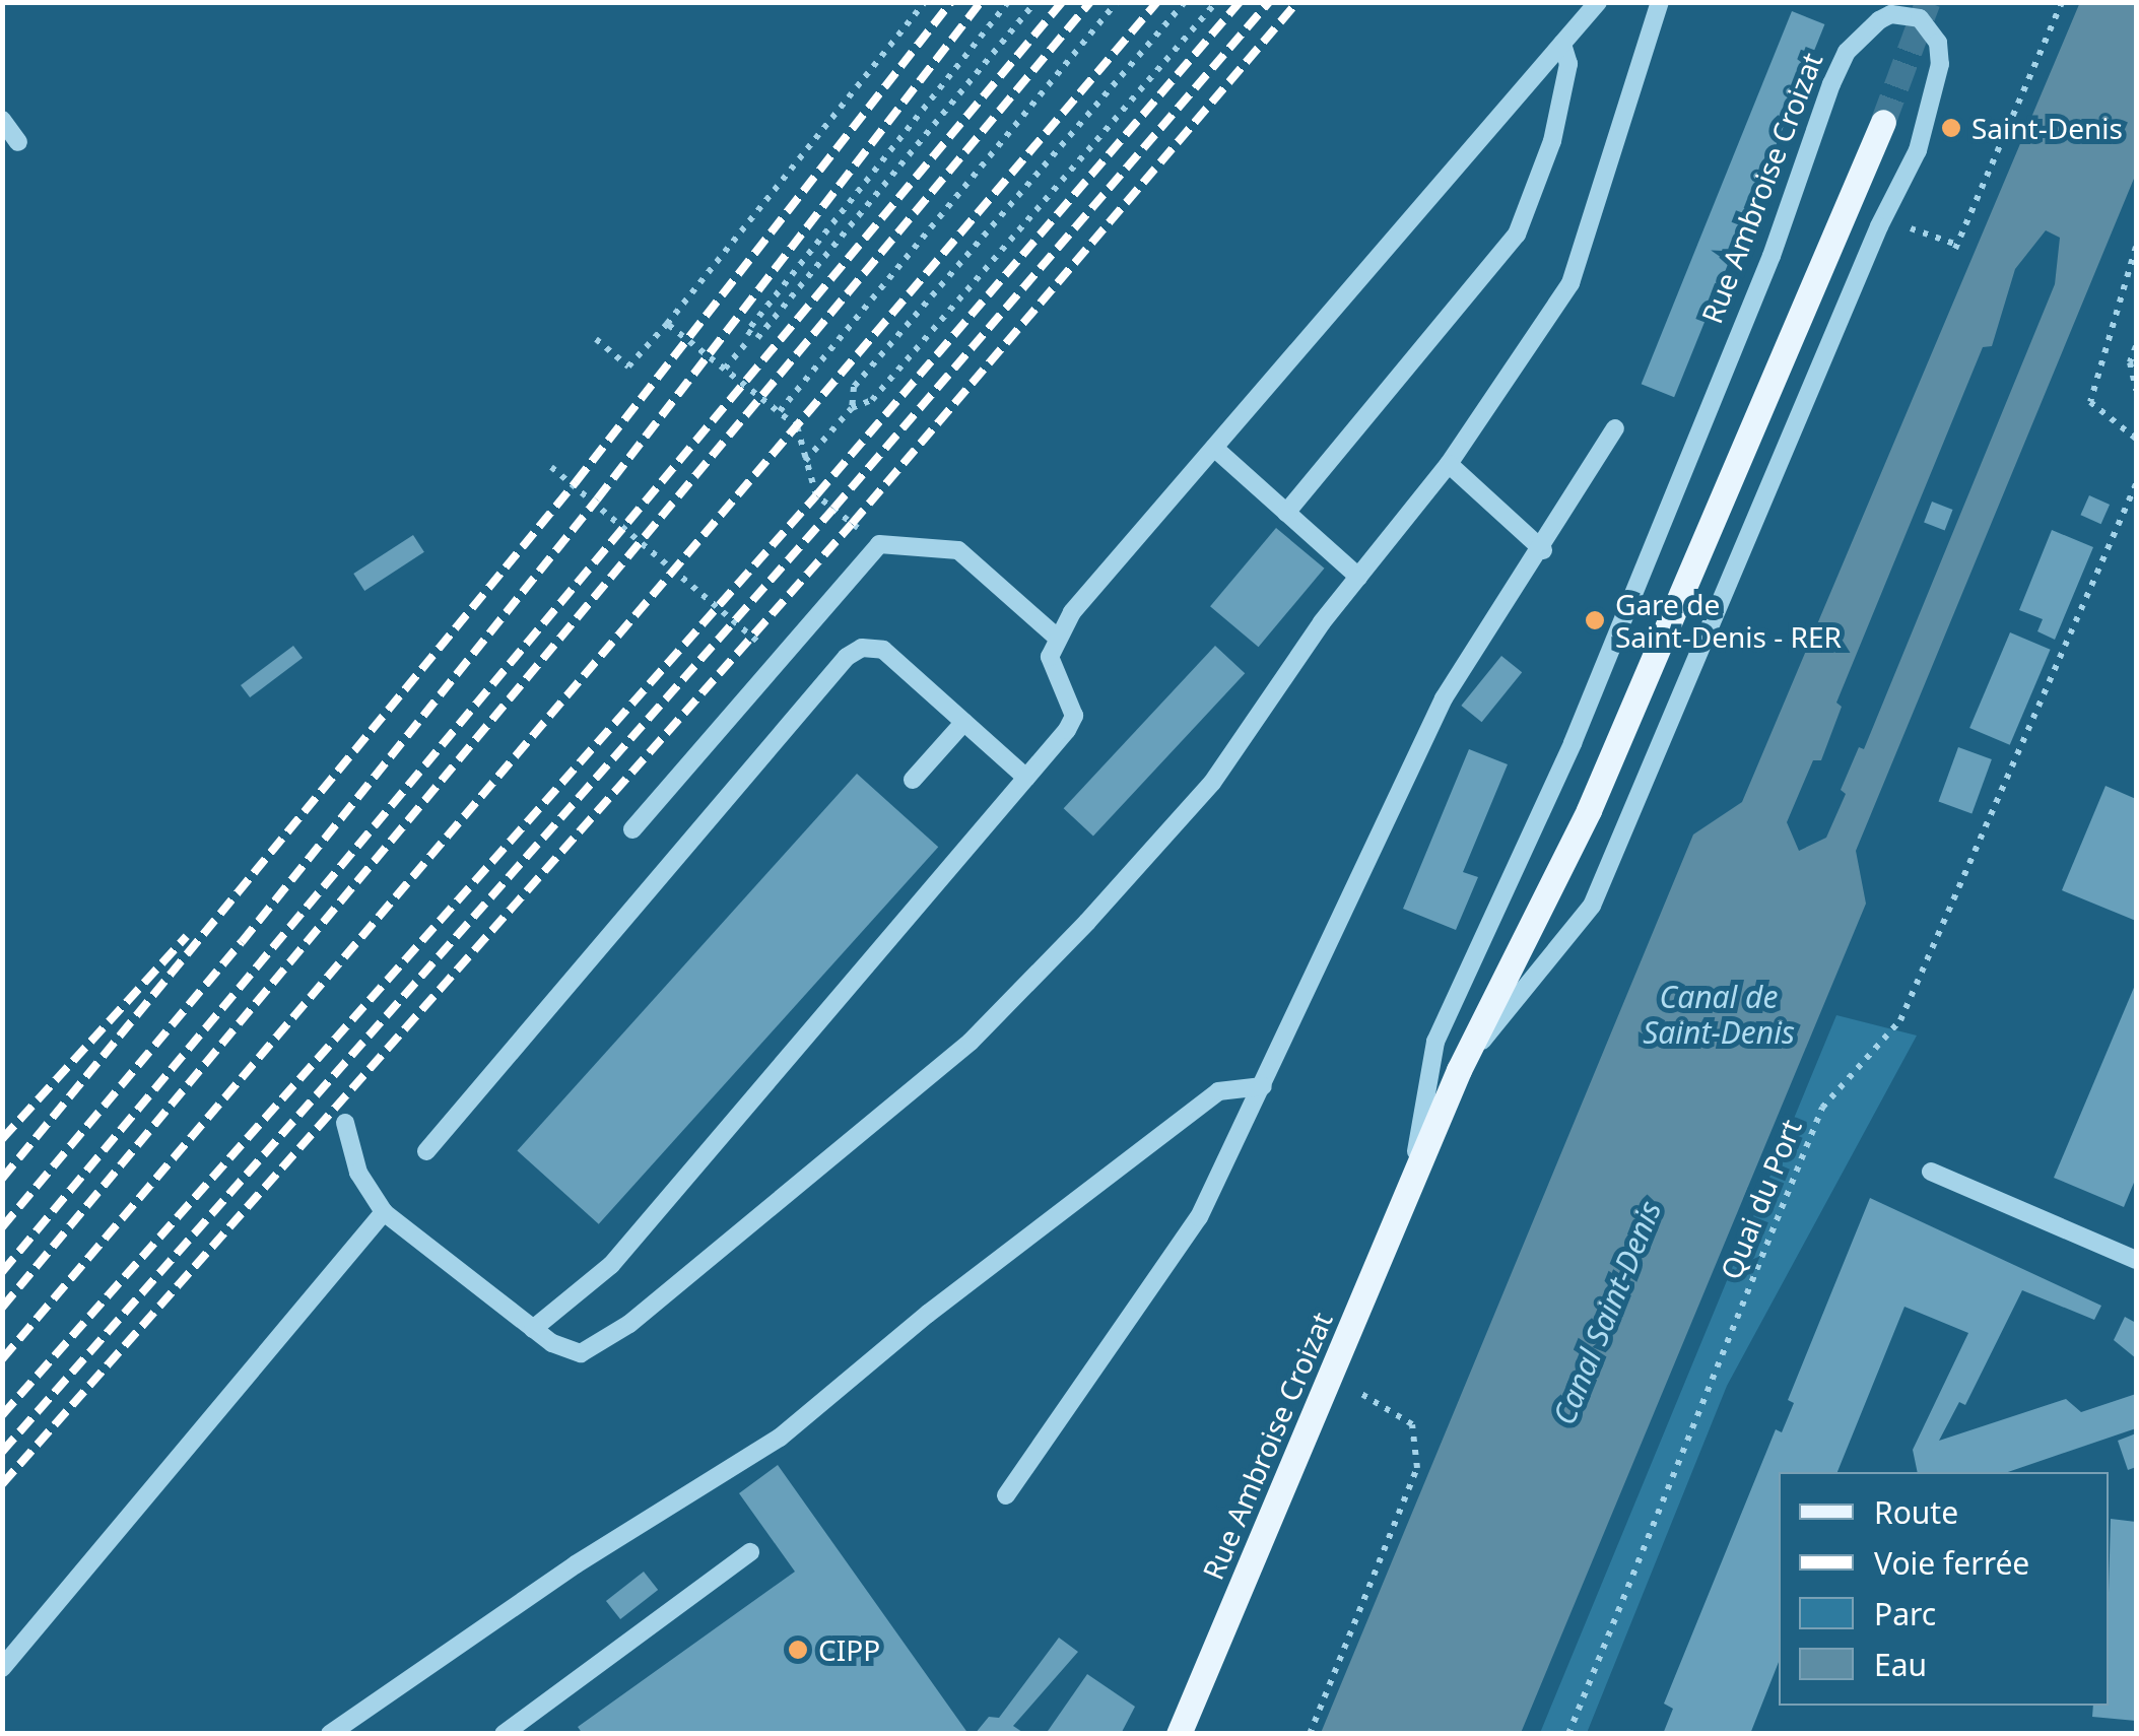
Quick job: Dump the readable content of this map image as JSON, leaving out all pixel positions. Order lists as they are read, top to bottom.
{
  "streets": {
    "main road": ["Rue Ambroise Croizat"],
    "path": ["Quai du Port"]
  },
  "water": ["Canal de Saint-Denis", "Canal Saint-Denis"],
  "places": ["Saint-Denis", "Gare de Saint-Denis - RER", "CIPP"],
  "legend": [
    "Route",
    "Voie ferrée",
    "Parc",
    "Eau"
  ]
}
